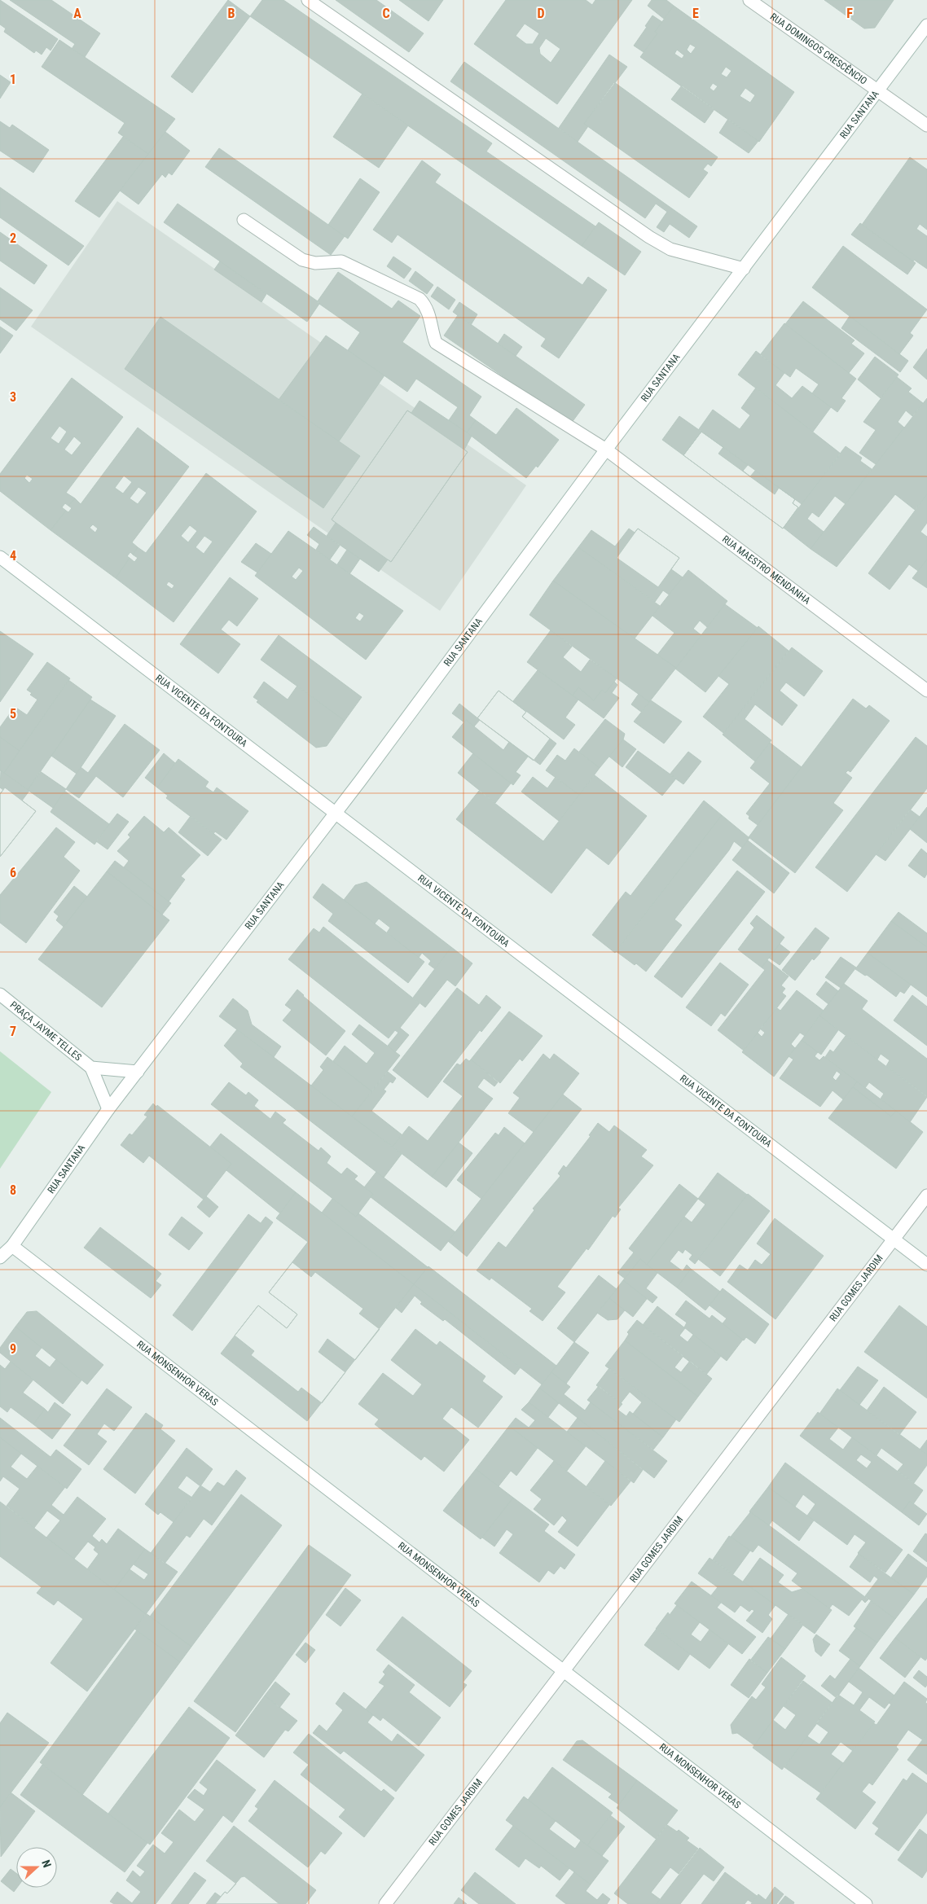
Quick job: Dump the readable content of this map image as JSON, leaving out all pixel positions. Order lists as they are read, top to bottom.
{
  "streets": {
    "street": [
      "RUA DOMINGOS CRESCÊNCIO",
      "RUA SANTANA",
      "RUA MAESTRO MENDANHA",
      "RUA VICENTE DA FONTOURA",
      "PRAÇA JAYME TELLES",
      "RUA GOMES JARDIM",
      "RUA MONSENHOR VERAS"
    ]
  },
  "crossings": [
    ["RUA DOMINGOS CRESCÊNCIO", "RUA SANTANA"],
    ["RUA SANTANA", "RUA MAESTRO MENDANHA"],
    ["RUA SANTANA", "RUA VICENTE DA FONTOURA"],
    ["RUA SANTANA", "PRAÇA JAYME TELLES"],
    ["RUA SANTANA", "RUA MONSENHOR VERAS"],
    ["RUA VICENTE DA FONTOURA", "RUA GOMES JARDIM"],
    ["RUA GOMES JARDIM", "RUA MONSENHOR VERAS"]
  ],
  "north": "right",
  "grid": {
    "columns": [
      "A",
      "B",
      "C",
      "D",
      "E",
      "F"
    ],
    "rows": [
      "1",
      "2",
      "3",
      "4",
      "5",
      "6",
      "7",
      "8",
      "9"
    ]
  }
}
